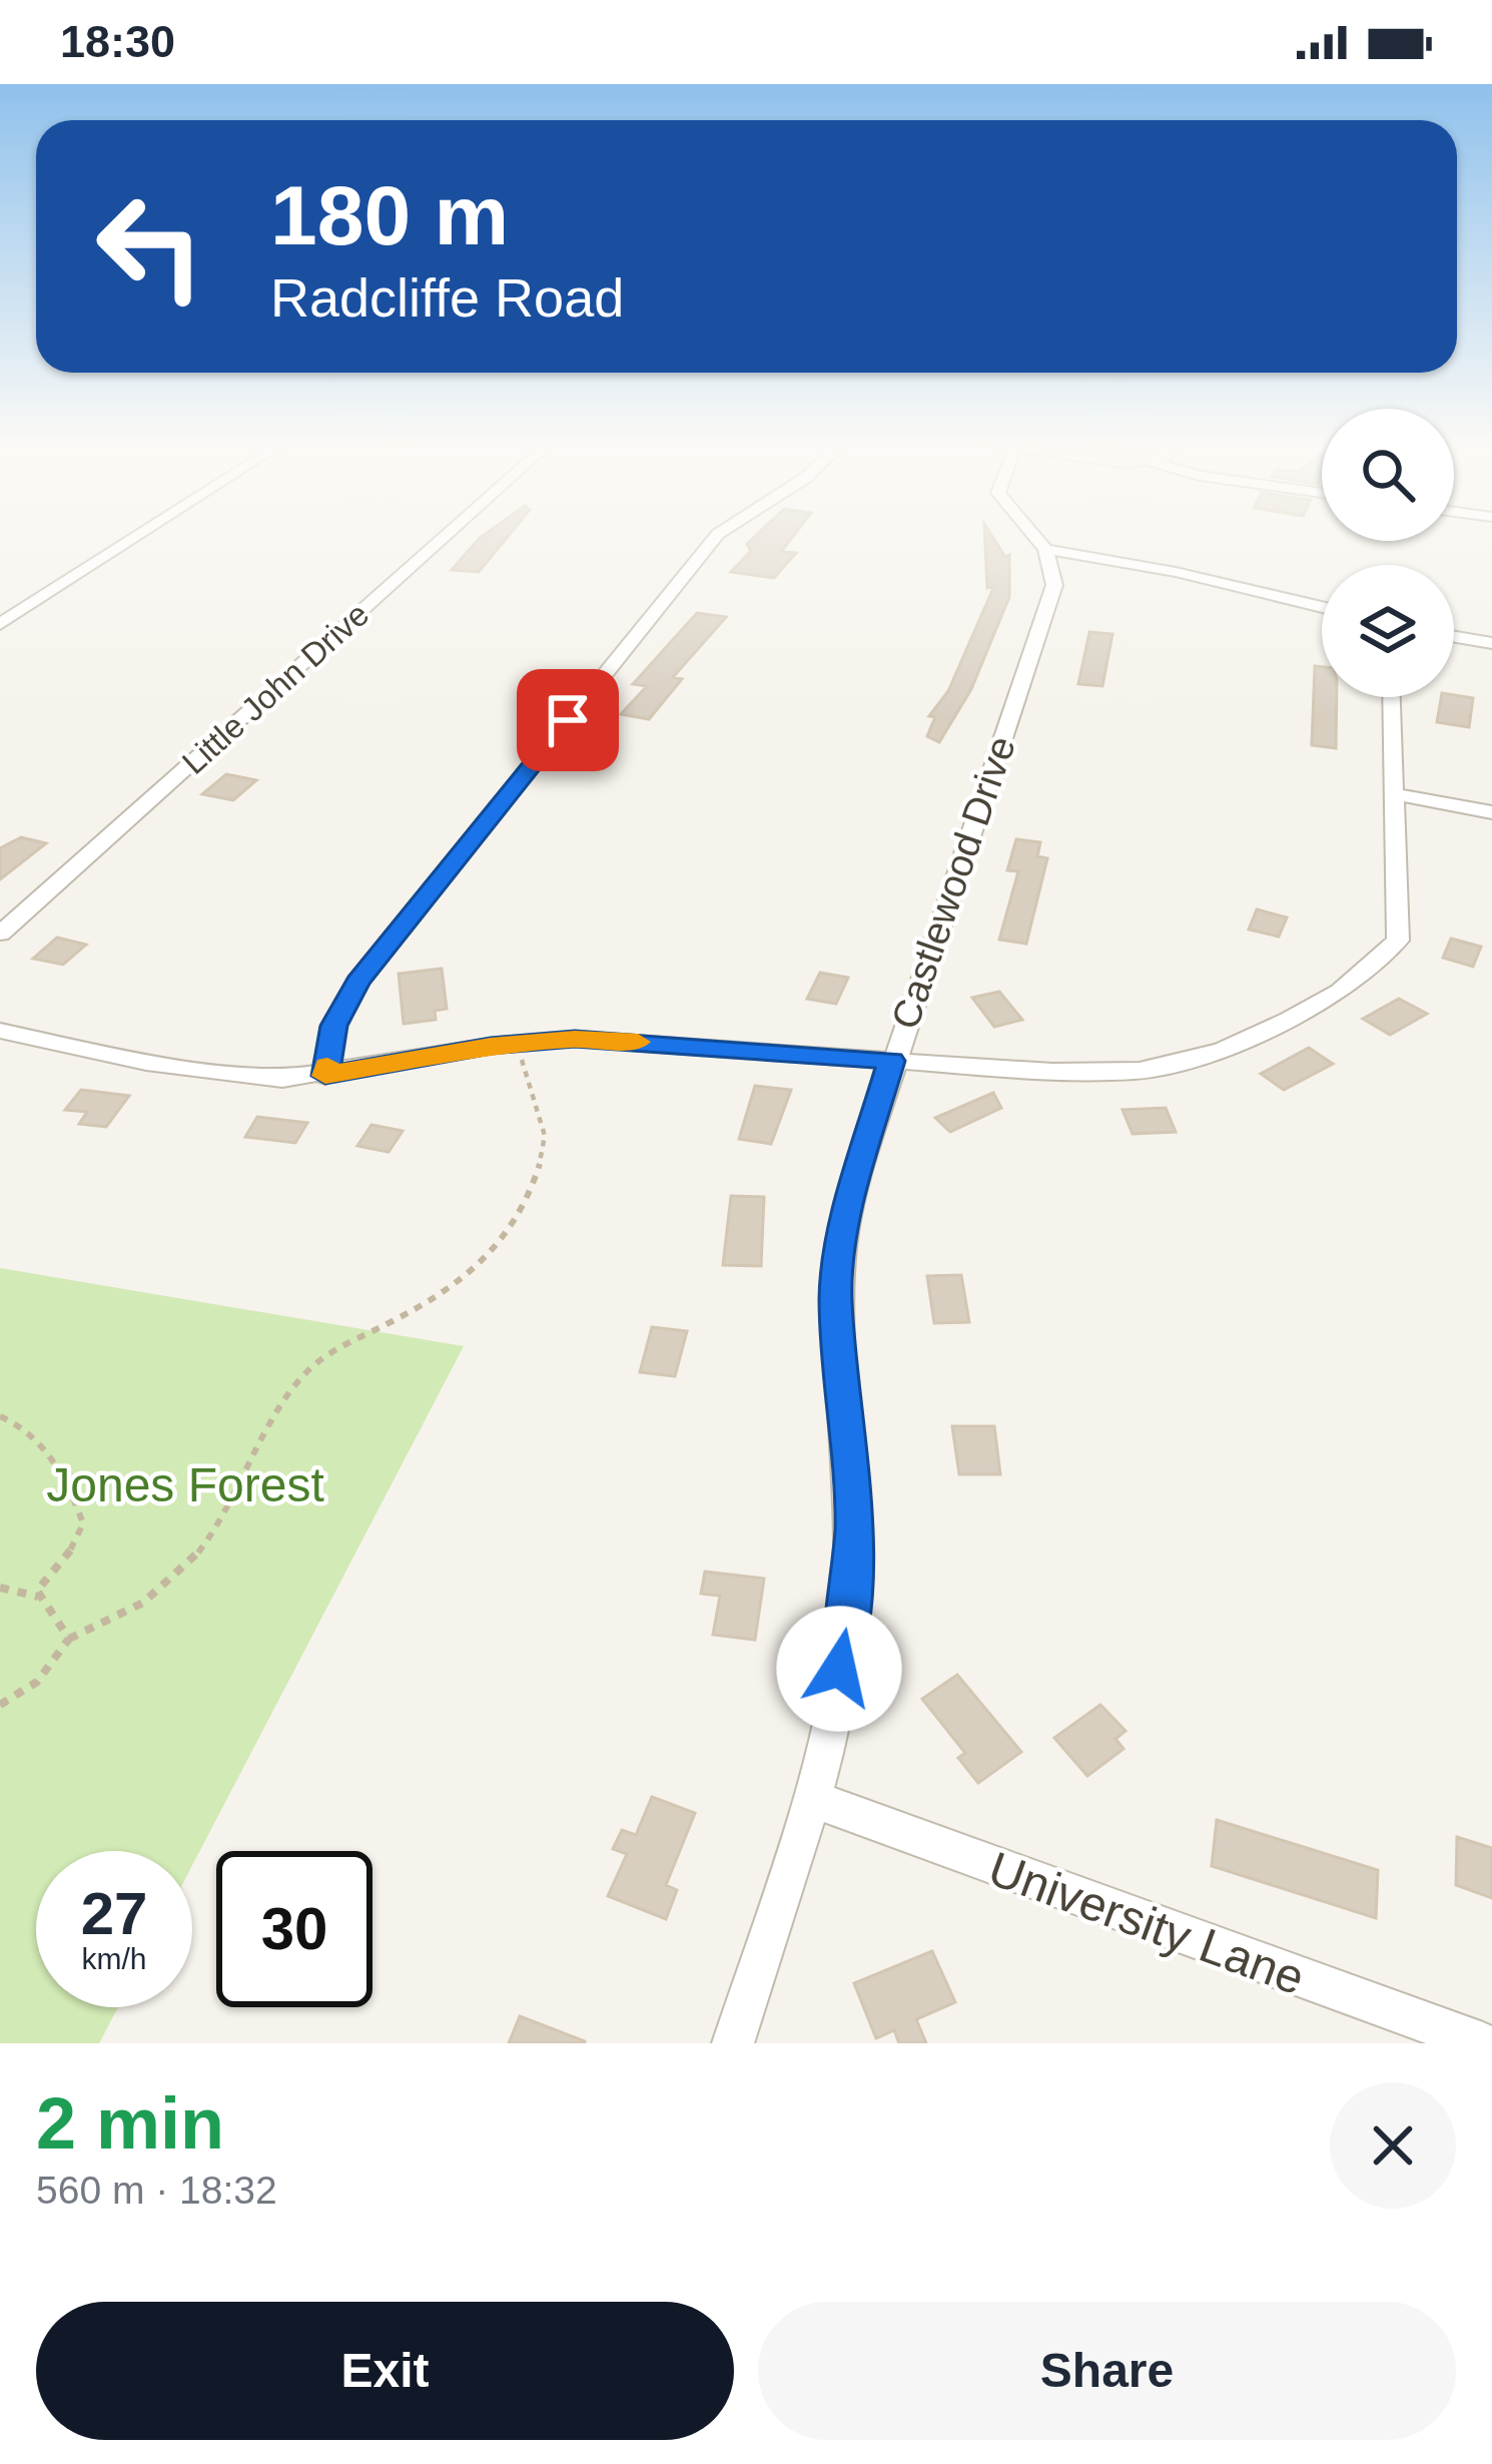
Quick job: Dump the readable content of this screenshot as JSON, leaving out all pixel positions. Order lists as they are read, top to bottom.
{
  "streets": {
    "street": ["Little John Drive", "Castlewood Drive", "University Lane"]
  },
  "crossings": [
    ["Castlewood Drive", "University Lane"]
  ],
  "parks": ["Jones Forest"],
  "page": {
    "status": "18:30",
    "turn": ["180 m", "Radcliffe Road"],
    "speed": "27 km/h",
    "limit": "30",
    "heading": ["2 min", "560 m · 18:32"],
    "buttons": ["Exit", "Share"]
  }
}
